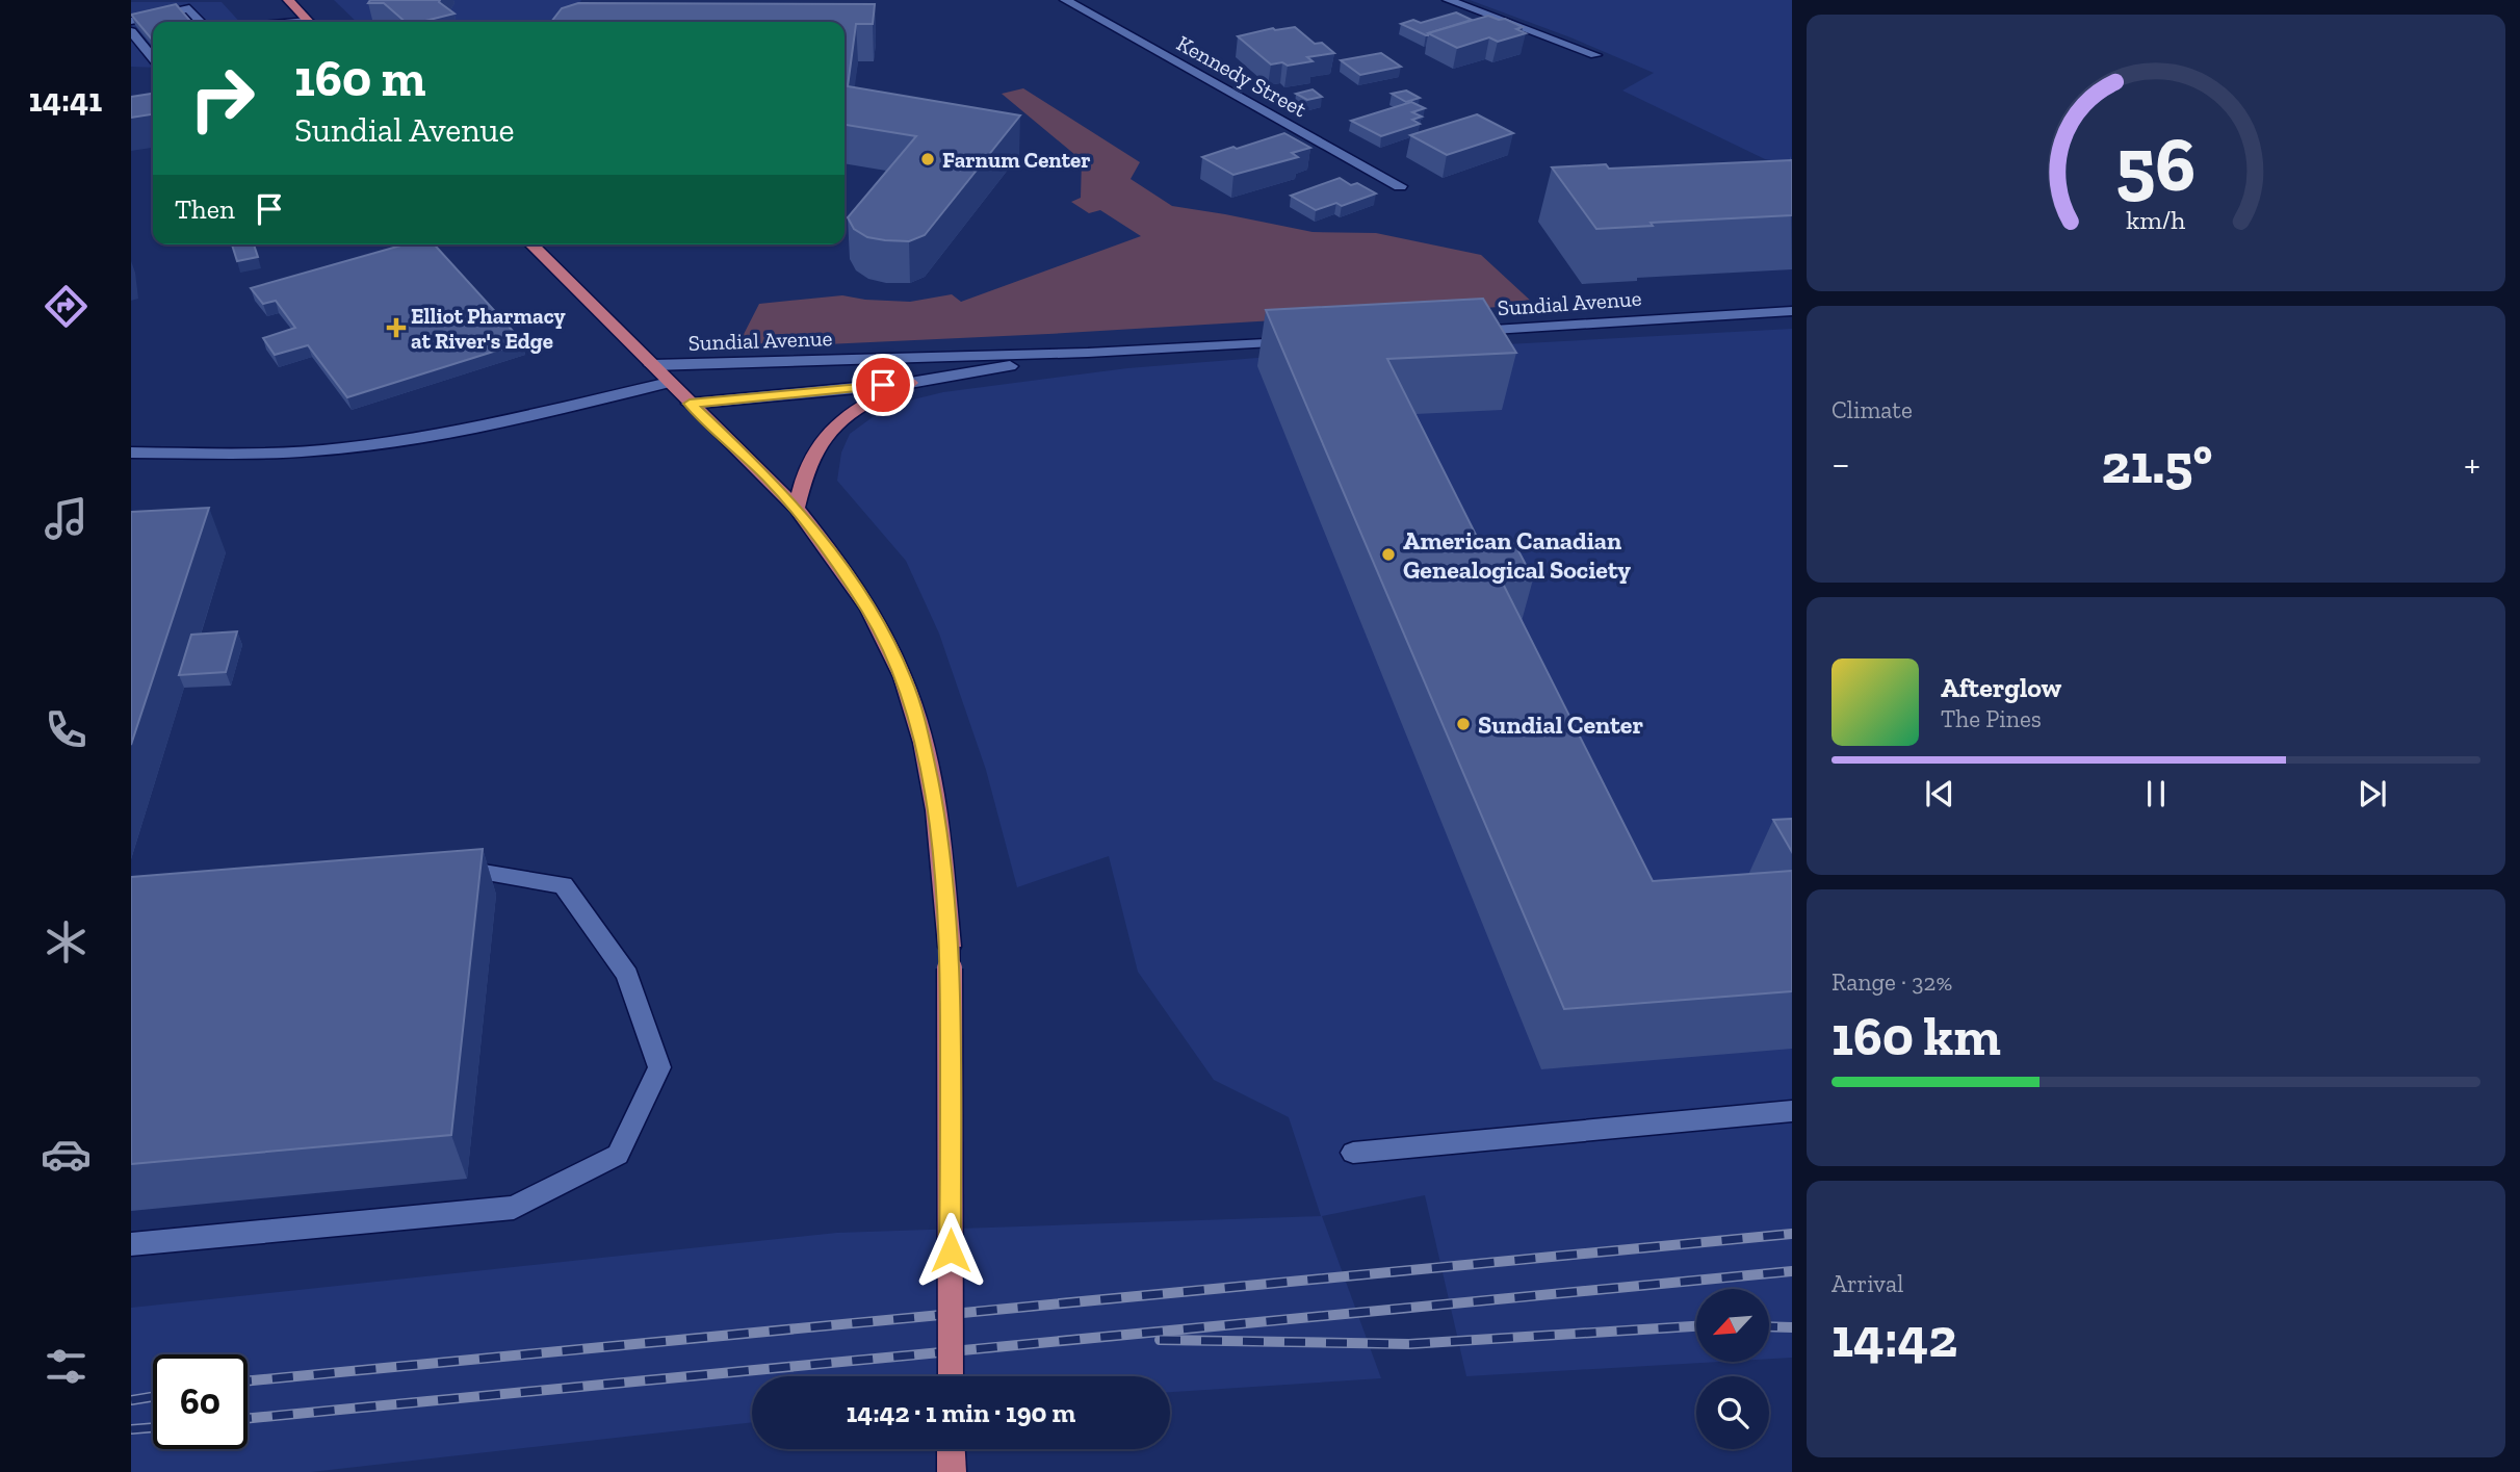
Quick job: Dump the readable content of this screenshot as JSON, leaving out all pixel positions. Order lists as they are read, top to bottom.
{
  "streets": {
    "street": ["Kennedy Street", "Sundial Avenue"]
  },
  "places": {
    "other": ["Farnum Center", "American Canadian Genealogical Society", "Sundial Center"],
    "health": ["Elliot Pharmacy at River's Edge"]
  },
  "north": "bottom left",
  "page": {
    "tabs": "14:41",
    "turn": ["160 m", "Sundial Avenue"],
    "then": "Then",
    "tile": [
      "Climate",
      ["Range · 32%", "160 km"],
      ["Arrival", "14:42"]
    ],
    "heat": ["−", "21.5°", "+"],
    "song": ["Afterglow", "The Pines"],
    "limit": "60",
    "trip": "14:42 · 1 min · 190 m",
    "gauge": ["56", "km/h"]
  }
}
